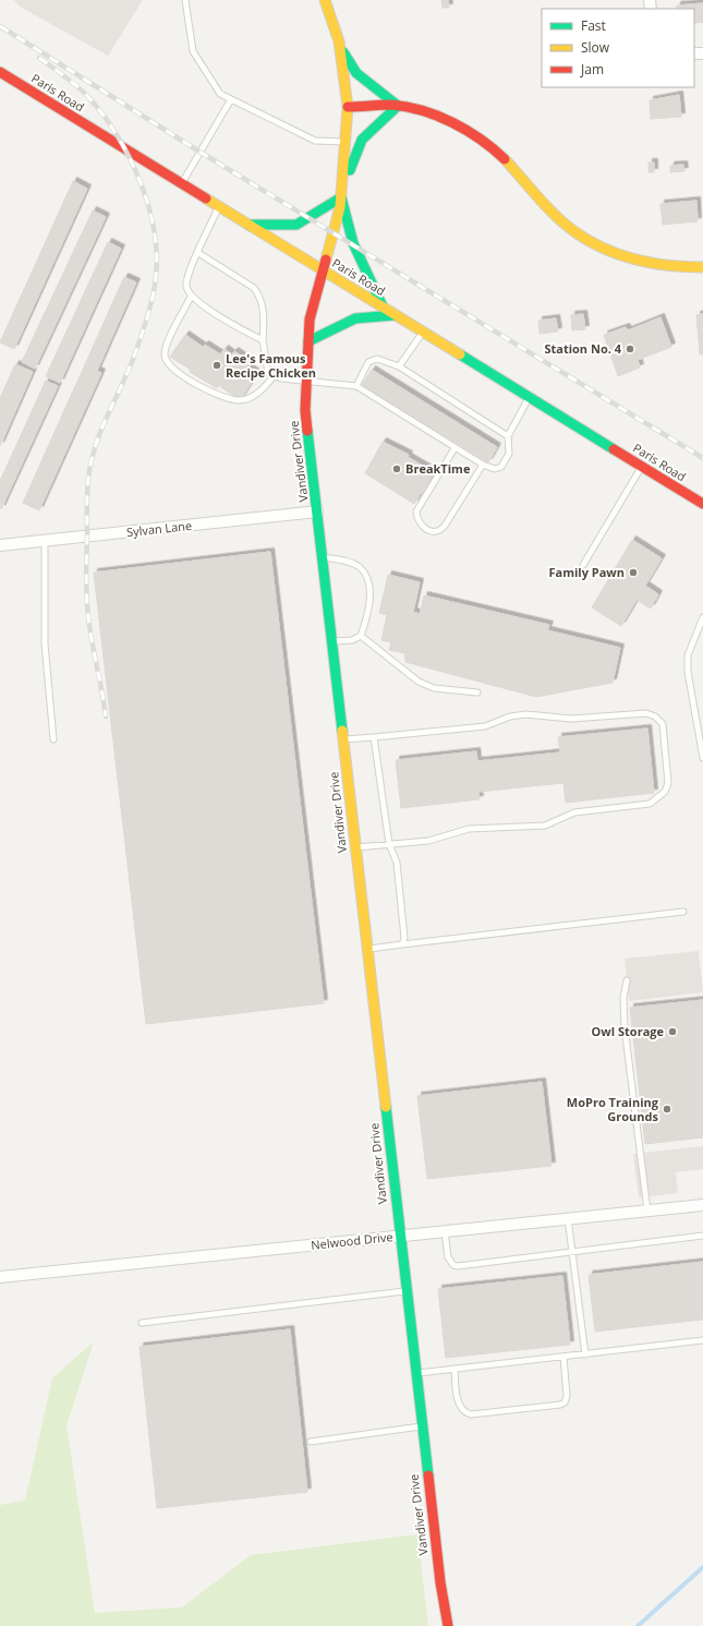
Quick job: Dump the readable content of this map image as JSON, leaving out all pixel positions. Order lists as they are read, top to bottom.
{
  "streets": {
    "main road": ["Paris Road", "Vandiver Drive"],
    "street": ["Sylvan Lane", "Nelwood Drive"]
  },
  "crossings": [
    ["Paris Road", "Vandiver Drive"],
    ["Vandiver Drive", "Sylvan Lane"],
    ["Vandiver Drive", "Nelwood Drive"]
  ],
  "places": [
    "Station No. 4",
    "Lee's Famous Recipe Chicken",
    "BreakTime",
    "Family Pawn",
    "Owl Storage",
    "MoPro Training Grounds"
  ],
  "legend": ["Fast", "Slow", "Jam"]
}
